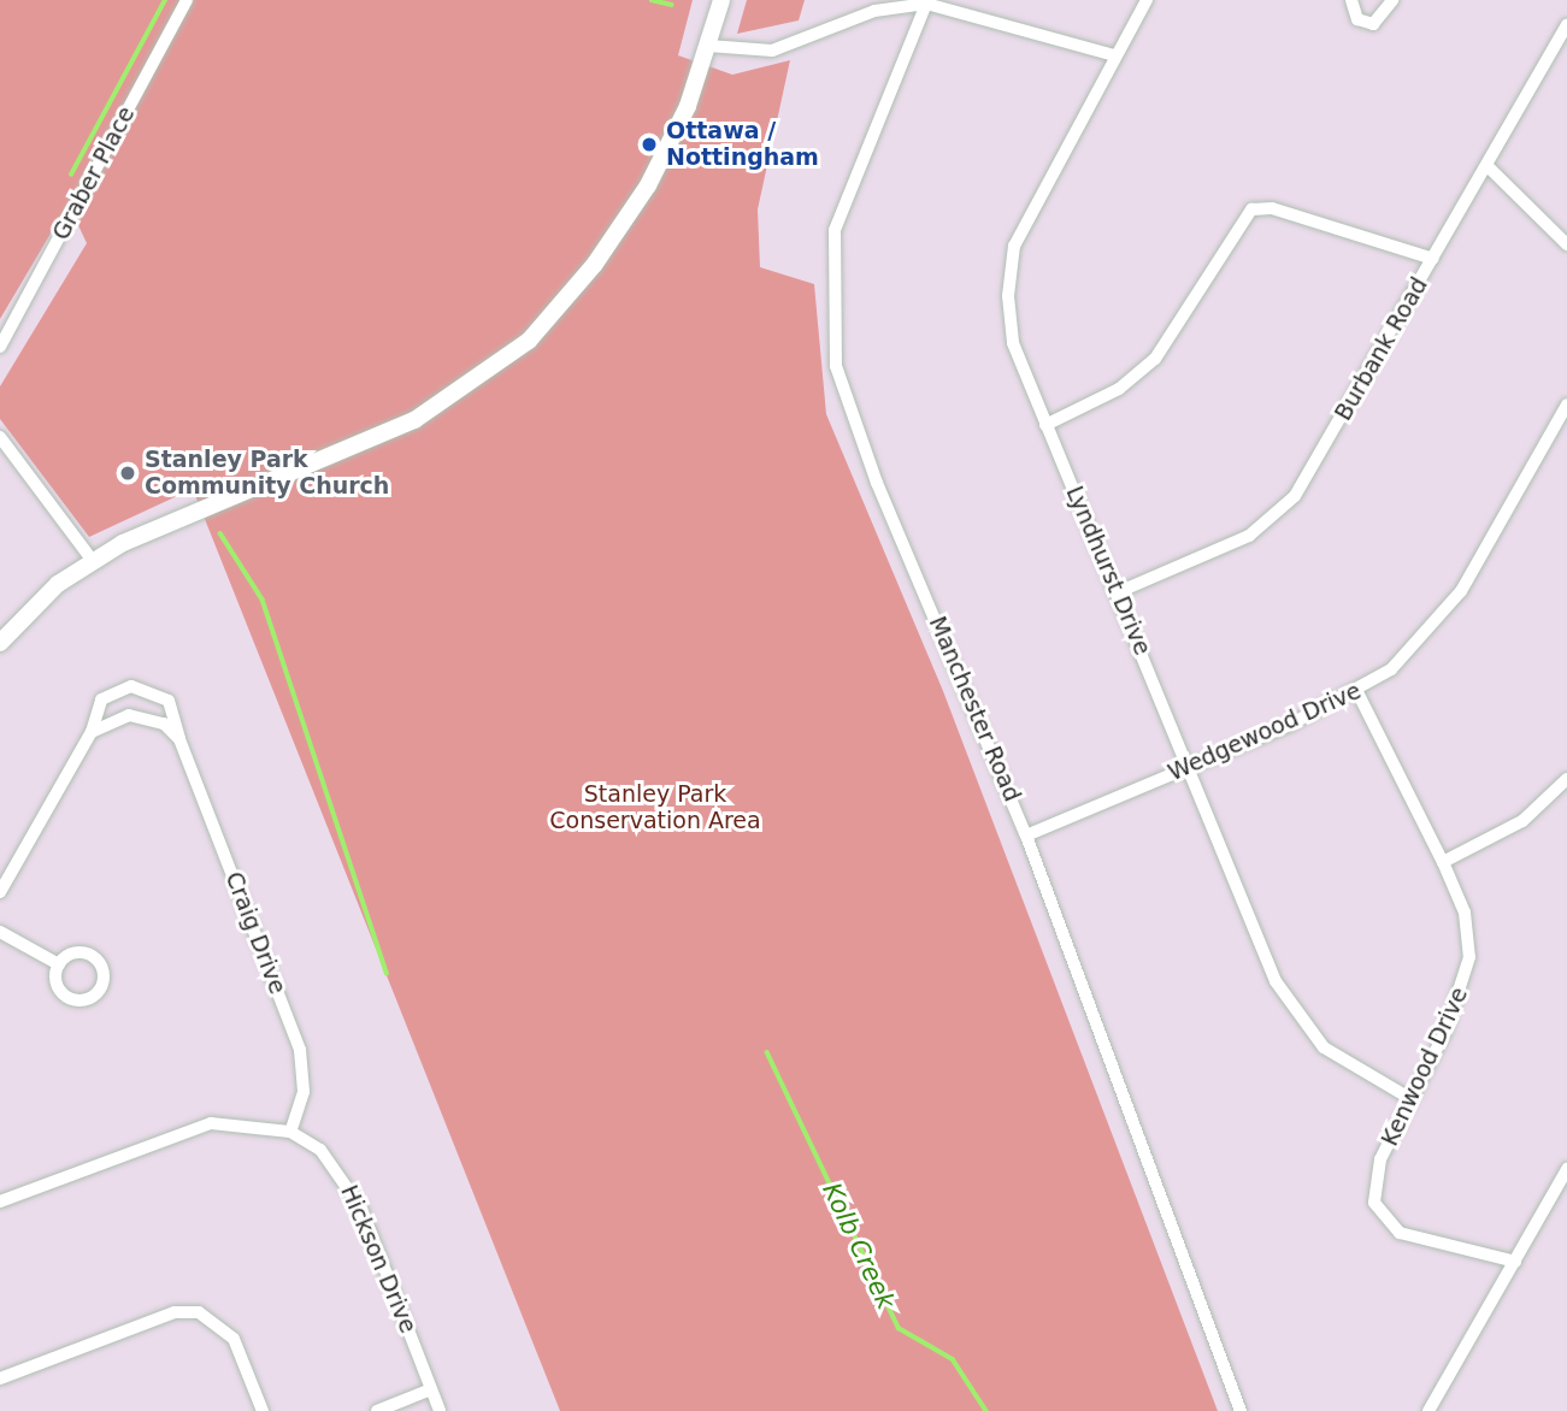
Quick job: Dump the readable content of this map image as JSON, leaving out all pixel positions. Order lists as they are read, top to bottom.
{
  "streets": {
    "street": [
      "Graber Place",
      "Burbank Road",
      "Lyndhurst Drive",
      "Manchester Road",
      "Wedgewood Drive",
      "Craig Drive",
      "Kenwood Drive",
      "Hickson Drive"
    ]
  },
  "crossings": [
    ["Burbank Road", "Lyndhurst Drive"],
    ["Lyndhurst Drive", "Wedgewood Drive"],
    ["Lyndhurst Drive", "Kenwood Drive"],
    ["Manchester Road", "Wedgewood Drive"],
    ["Wedgewood Drive", "Kenwood Drive"],
    ["Craig Drive", "Hickson Drive"]
  ],
  "water": ["Kolb Creek"],
  "parks": ["Stanley Park Conservation Area"],
  "places": ["Ottawa / Nottingham", "Stanley Park Community Church"]
}
